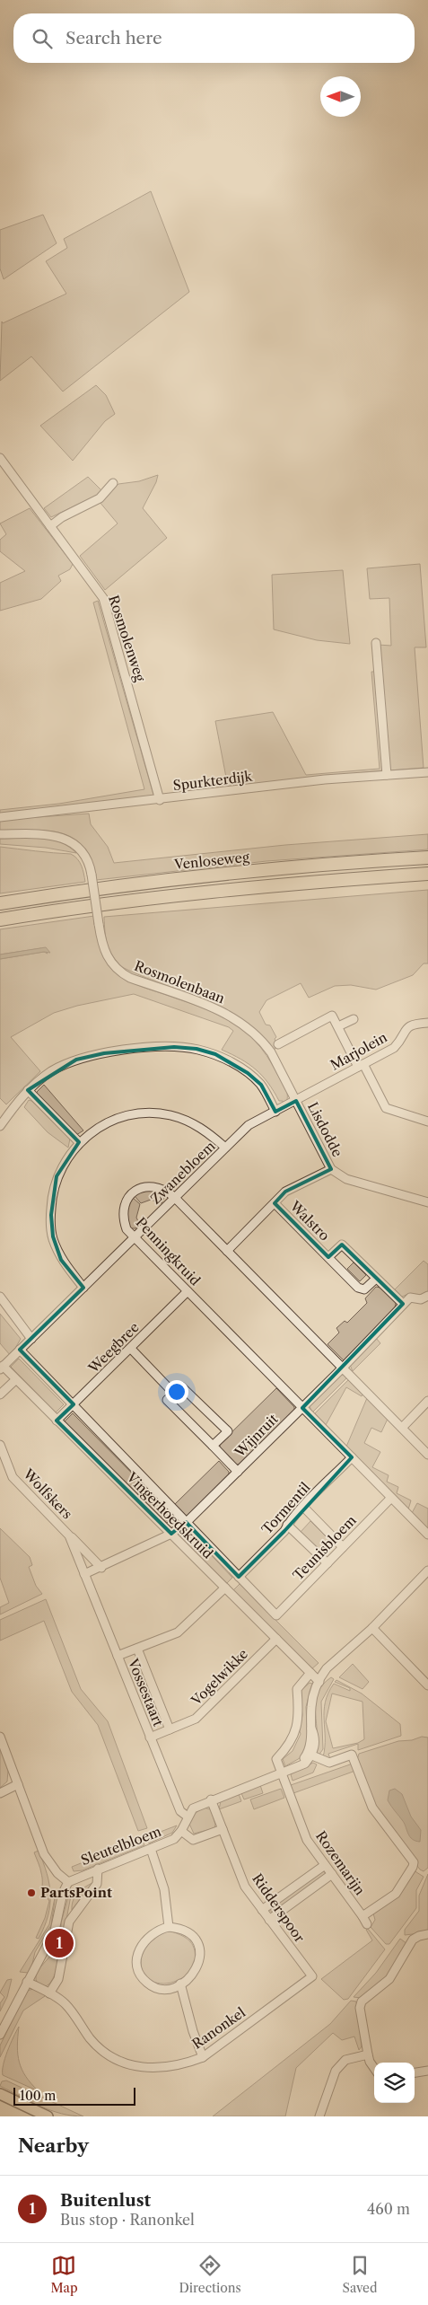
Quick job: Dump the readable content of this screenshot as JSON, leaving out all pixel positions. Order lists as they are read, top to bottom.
{
  "streets": {
    "highway": ["Venloseweg"],
    "street": [
      "Rosmolenweg",
      "Spurkterdijk",
      "Rosmolenbaan",
      "Marjolein",
      "Lisdodde",
      "Zwanebloem",
      "Walstro",
      "Penningkruid",
      "Weegbree",
      "Wijnruit",
      "Wolfskers",
      "Tormentil",
      "Vingerhoedskruid",
      "Teunisbloem",
      "Vogelwikke",
      "Vossestaart",
      "Sleutelbloem",
      "Rozemarijn",
      "Ridderspoor",
      "Ranonkel"
    ]
  },
  "crossings": [
    ["Rosmolenweg", "Spurkterdijk"],
    ["Rosmolenbaan", "Marjolein"],
    ["Rosmolenbaan", "Lisdodde"],
    ["Rosmolenbaan", "Zwanebloem"],
    ["Marjolein", "Lisdodde"],
    ["Marjolein", "Zwanebloem"],
    ["Lisdodde", "Zwanebloem"],
    ["Zwanebloem", "Penningkruid"],
    ["Zwanebloem", "Vingerhoedskruid"],
    ["Walstro", "Wijnruit"],
    ["Penningkruid", "Weegbree"],
    ["Penningkruid", "Wijnruit"],
    ["Penningkruid", "Tormentil"],
    ["Penningkruid", "Teunisbloem"],
    ["Weegbree", "Vingerhoedskruid"],
    ["Wijnruit", "Wolfskers"],
    ["Wijnruit", "Vingerhoedskruid"],
    ["Wijnruit", "Vossestaart"],
    ["Wolfskers", "Vossestaart"],
    ["Tormentil", "Vingerhoedskruid"],
    ["Vingerhoedskruid", "Teunisbloem"],
    ["Vingerhoedskruid", "Vogelwikke"],
    ["Vogelwikke", "Vossestaart"],
    ["Vossestaart", "Sleutelbloem"],
    ["Sleutelbloem", "Rozemarijn"],
    ["Sleutelbloem", "Ridderspoor"],
    ["Ridderspoor", "Ranonkel"]
  ],
  "places": ["PartsPoint"],
  "scale_bar": "100 m",
  "north": "left",
  "page": {
    "search": "Search here",
    "pins": "1",
    "scale": "100 m",
    "heading": "Nearby",
    "list": [
      {
        "mark": "1",
        "name": "Buitenlust",
        "note": "Bus stop · Ranonkel",
        "value": "460 m"
      }
    ],
    "nav": ["Map", "Directions", "Saved"]
  }
}
